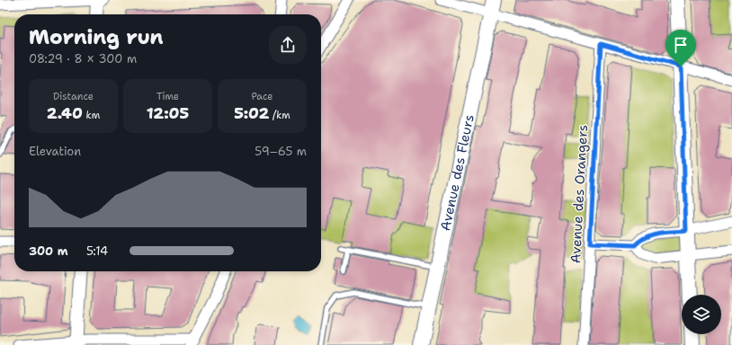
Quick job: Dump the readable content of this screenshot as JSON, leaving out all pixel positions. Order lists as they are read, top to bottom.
{
  "streets": {
    "main road": ["Avenue des Fleurs"],
    "street": ["Avenue des Orangers"]
  },
  "page": {
    "heading": ["Morning run", "08:29 · 8 × 300 m"],
    "stats": [
      ["Distance", "2.40 km"],
      ["Time", "12:05"],
      ["Pace", "5:02 /km"]
    ],
    "chart": ["Elevation", "59–65 m"],
    "list": [
      {
        "name": "300 m",
        "note": "5:14"
      }
    ]
  }
}
